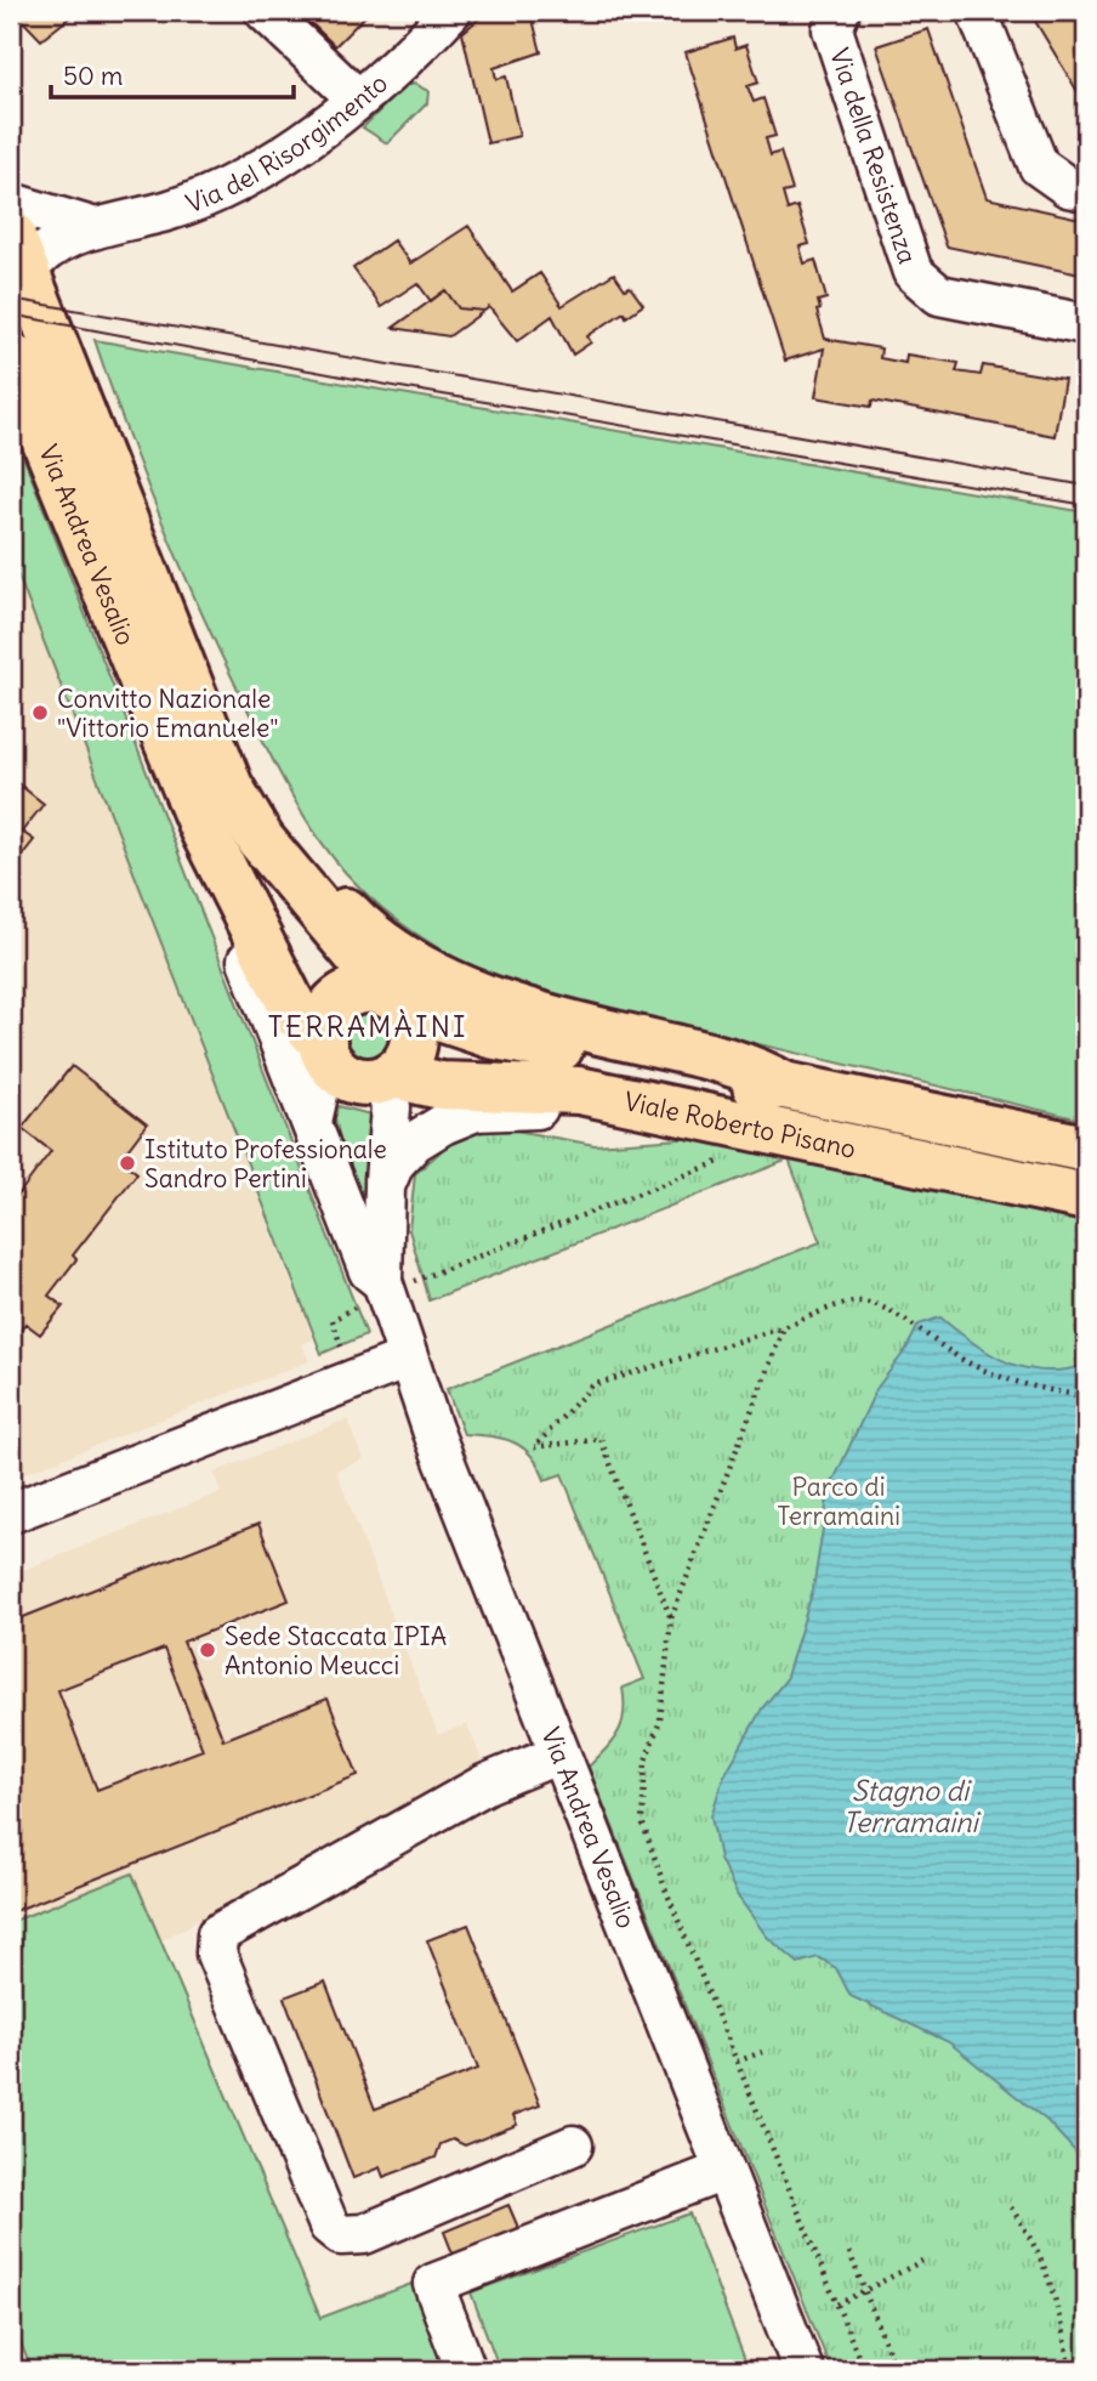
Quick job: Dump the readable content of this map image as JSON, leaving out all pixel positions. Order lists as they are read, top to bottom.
{
  "streets": {
    "main road": ["Via Andrea Vesalio", "Viale Roberto Pisano"],
    "street": ["Via del Risorgimento", "Via della Resistenza"]
  },
  "crossings": [
    ["Via del Risorgimento", "Via Andrea Vesalio"],
    ["Via Andrea Vesalio", "Viale Roberto Pisano"]
  ],
  "districts": ["TERRAMÀINI"],
  "water": ["Stagno di Terramaini"],
  "parks": ["Parco di Terramaini"],
  "places": ["Convitto Nazionale \"Vittorio Emanuele\"", "Istituto Professionale Sandro Pertini", "Sede Staccata IPIA Antonio Meucci"],
  "scale_bar": "50 m"
}
